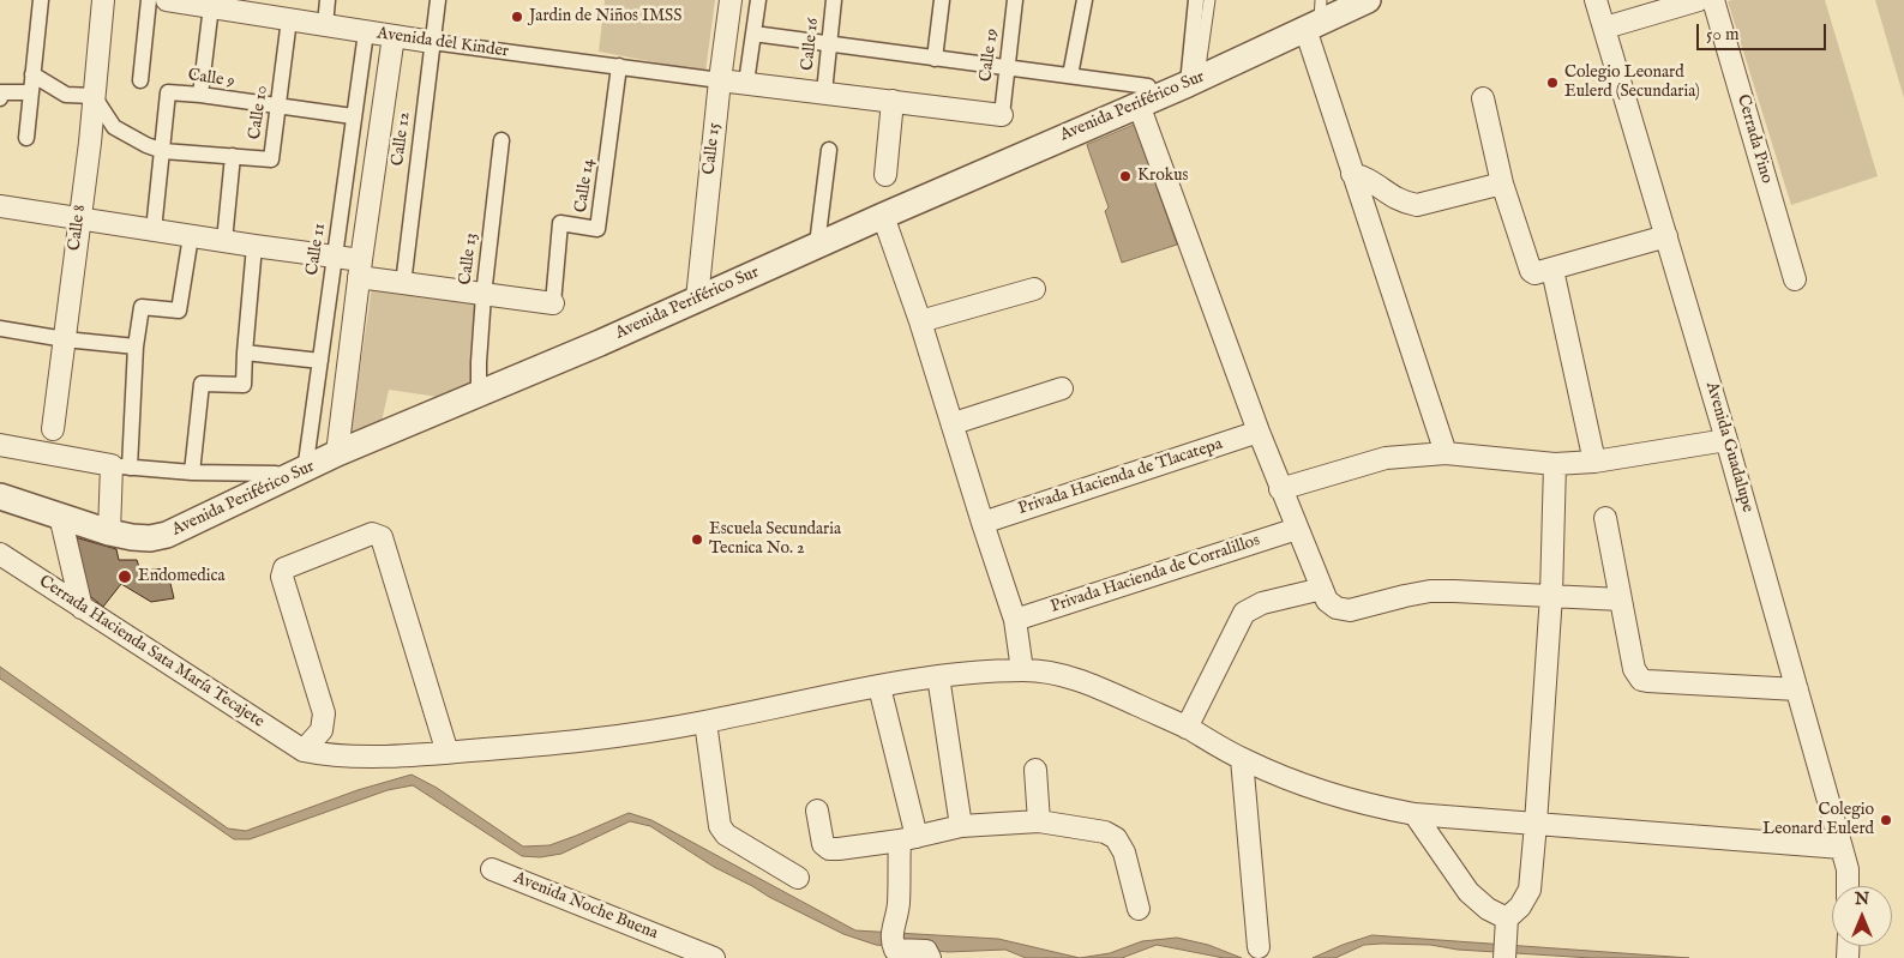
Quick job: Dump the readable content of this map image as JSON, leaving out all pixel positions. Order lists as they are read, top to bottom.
{
  "streets": {
    "street": [
      "Avenida del Kinder",
      "Calle 16",
      "Calle 19",
      "Calle 9",
      "Avenida Periférico Sur",
      "Calle 10",
      "Calle 12",
      "Cerrada Pino",
      "Calle 15",
      "Calle 14",
      "Calle 8",
      "Calle 11",
      "Calle 13",
      "Avenida Guadalupe",
      "Privada Hacienda de Tlacatepa",
      "Privada Hacienda de Corralillos",
      "Cerrada Hacienda Sata María Tecajete",
      "Avenida Noche Buena"
    ]
  },
  "crossings": [
    ["Avenida del Kinder", "Calle 10"],
    ["Avenida del Kinder", "Calle 12"],
    ["Avenida del Kinder", "Calle 15"],
    ["Avenida del Kinder", "Calle 14"],
    ["Avenida del Kinder", "Calle 11"],
    ["Calle 9", "Calle 10"],
    ["Calle 9", "Calle 11"],
    ["Avenida Periférico Sur", "Calle 15"],
    ["Avenida Periférico Sur", "Calle 11"]
  ],
  "places": [
    "Jardin de Niños IMSS",
    "Colegio Leonard Eulerd (Secundaria)",
    "Krokus",
    "Escuela Secundaria Tecnica No. 2",
    "Endomedica",
    "Colegio Leonard Eulerd"
  ],
  "scale_bar": "50 m",
  "north": "top"
}
